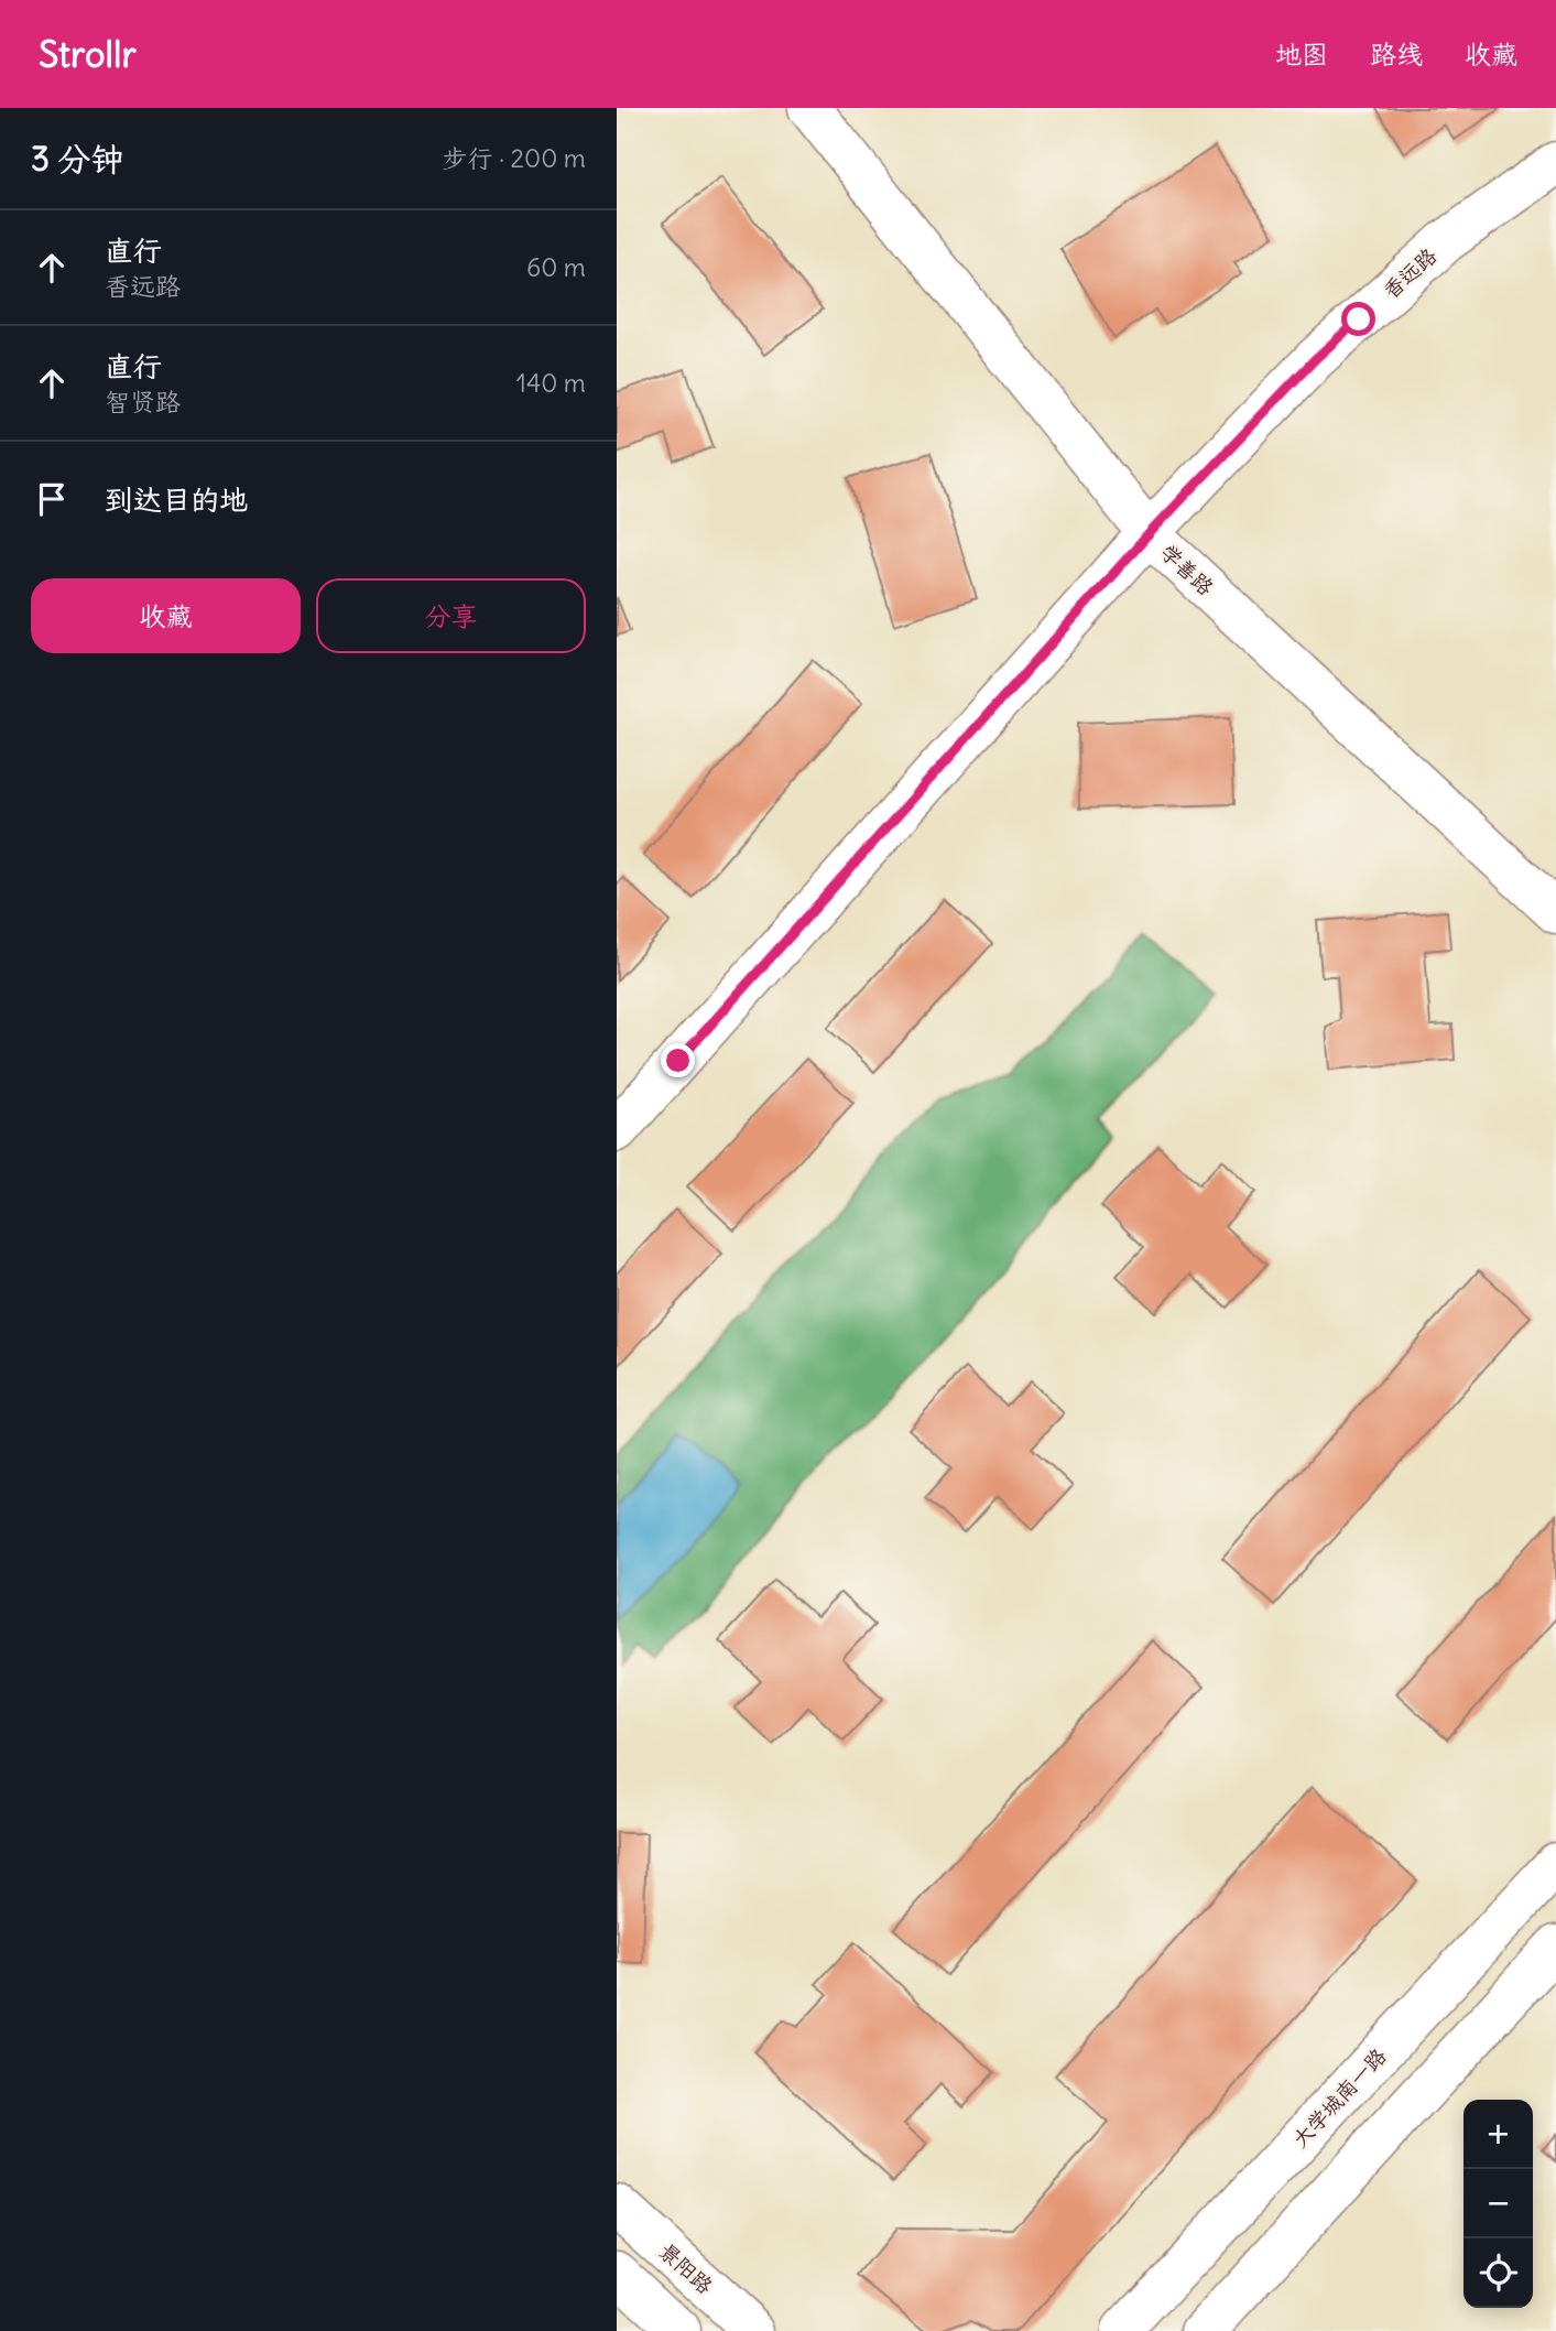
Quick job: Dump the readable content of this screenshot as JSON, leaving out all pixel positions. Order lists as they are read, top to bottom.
{
  "streets": {
    "street": [
      "香远路",
      "学善路",
      "大学城南一路",
      "景阳路"
    ]
  },
  "crossings": [
    ["香远路", "学善路"]
  ],
  "page": {
    "header": "Strollr",
    "nav": ["地图", "路线", "收藏"],
    "heading": ["3 分钟", "步行 · 200 m"],
    "list": [
      ["直行", "香远路", "60 m"],
      ["直行", "智贤路", "140 m"],
      "到达目的地"
    ],
    "buttons": ["收藏", "分享"],
    "map_buttons": ["+", "−"]
  }
}
